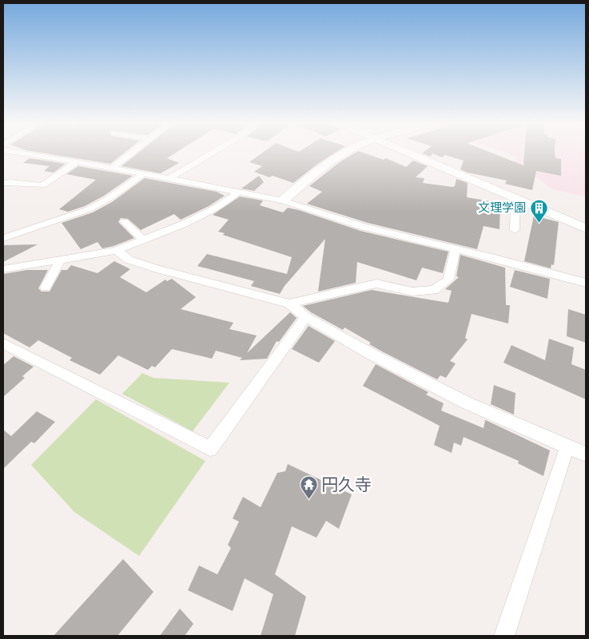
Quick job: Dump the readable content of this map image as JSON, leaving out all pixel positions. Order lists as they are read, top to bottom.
{
  "places": {
    "building": ["文理学園"],
    "temple": ["円久寺"]
  }
}
